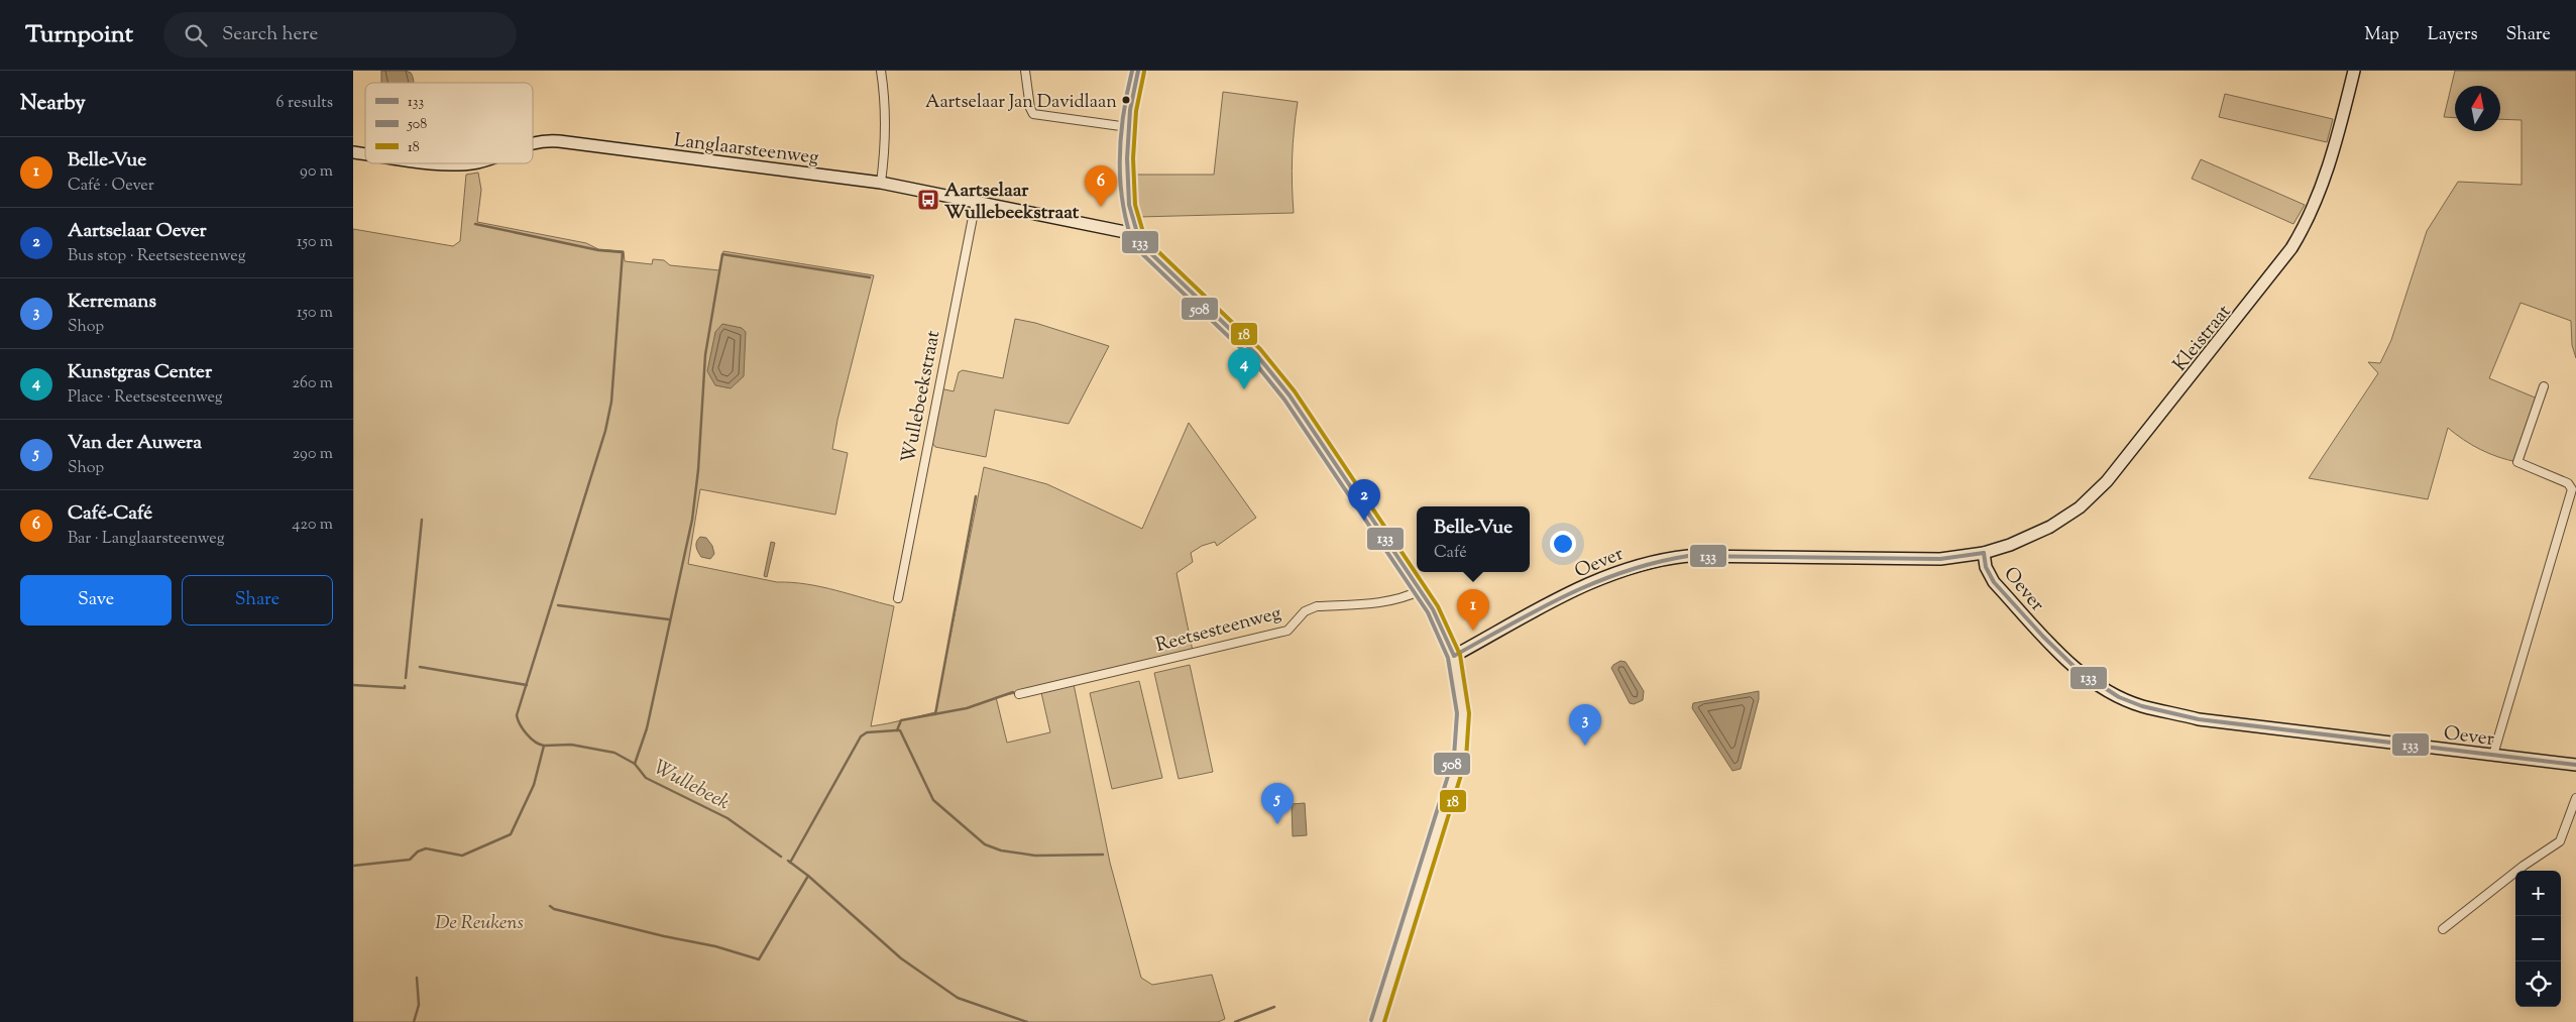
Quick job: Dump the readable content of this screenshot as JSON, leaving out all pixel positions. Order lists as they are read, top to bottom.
{
  "streets": {
    "street": [
      "Langlaarsteenweg",
      "Kleistraat",
      "Wullebeekstraat",
      "Oever",
      "Reetsesteenweg"
    ]
  },
  "crossings": [
    ["Langlaarsteenweg", "Wullebeekstraat"],
    ["Kleistraat", "Oever"]
  ],
  "water": ["Wullebeek"],
  "parks": ["De Reukens"],
  "places": {
    "other": ["Aartselaar Jan Davidlaan"],
    "bus stop": ["Aartselaar Wullebeekstraat"]
  },
  "lines": ["transit line 133", "transit line 508", "transit line 18"],
  "legend": ["133", "508", "18"],
  "north": "top",
  "page": {
    "header": "Turnpoint",
    "search": "Search here",
    "nav": ["Map", "Layers", "Share"],
    "heading": ["Nearby", "6 results"],
    "list": [
      {
        "mark": "1",
        "name": "Belle-Vue",
        "note": "Café · Oever",
        "value": "90 m"
      },
      {
        "mark": "2",
        "name": "Aartselaar Oever",
        "note": "Bus stop · Reetsesteenweg",
        "value": "150 m"
      },
      {
        "mark": "3",
        "name": "Kerremans",
        "note": "Shop",
        "value": "150 m"
      },
      {
        "mark": "4",
        "name": "Kunstgras Center",
        "note": "Place · Reetsesteenweg",
        "value": "260 m"
      },
      {
        "mark": "5",
        "name": "Van der Auwera",
        "note": "Shop",
        "value": "290 m"
      },
      {
        "mark": "6",
        "name": "Café-Café",
        "note": "Bar · Langlaarsteenweg",
        "value": "420 m"
      }
    ],
    "pins": [
      "6",
      "4",
      "2",
      "1",
      "3",
      "5"
    ],
    "popup": ["Belle-Vue", "Café"],
    "buttons": ["Save", "Share"],
    "map_buttons": ["+", "−"]
  }
}
